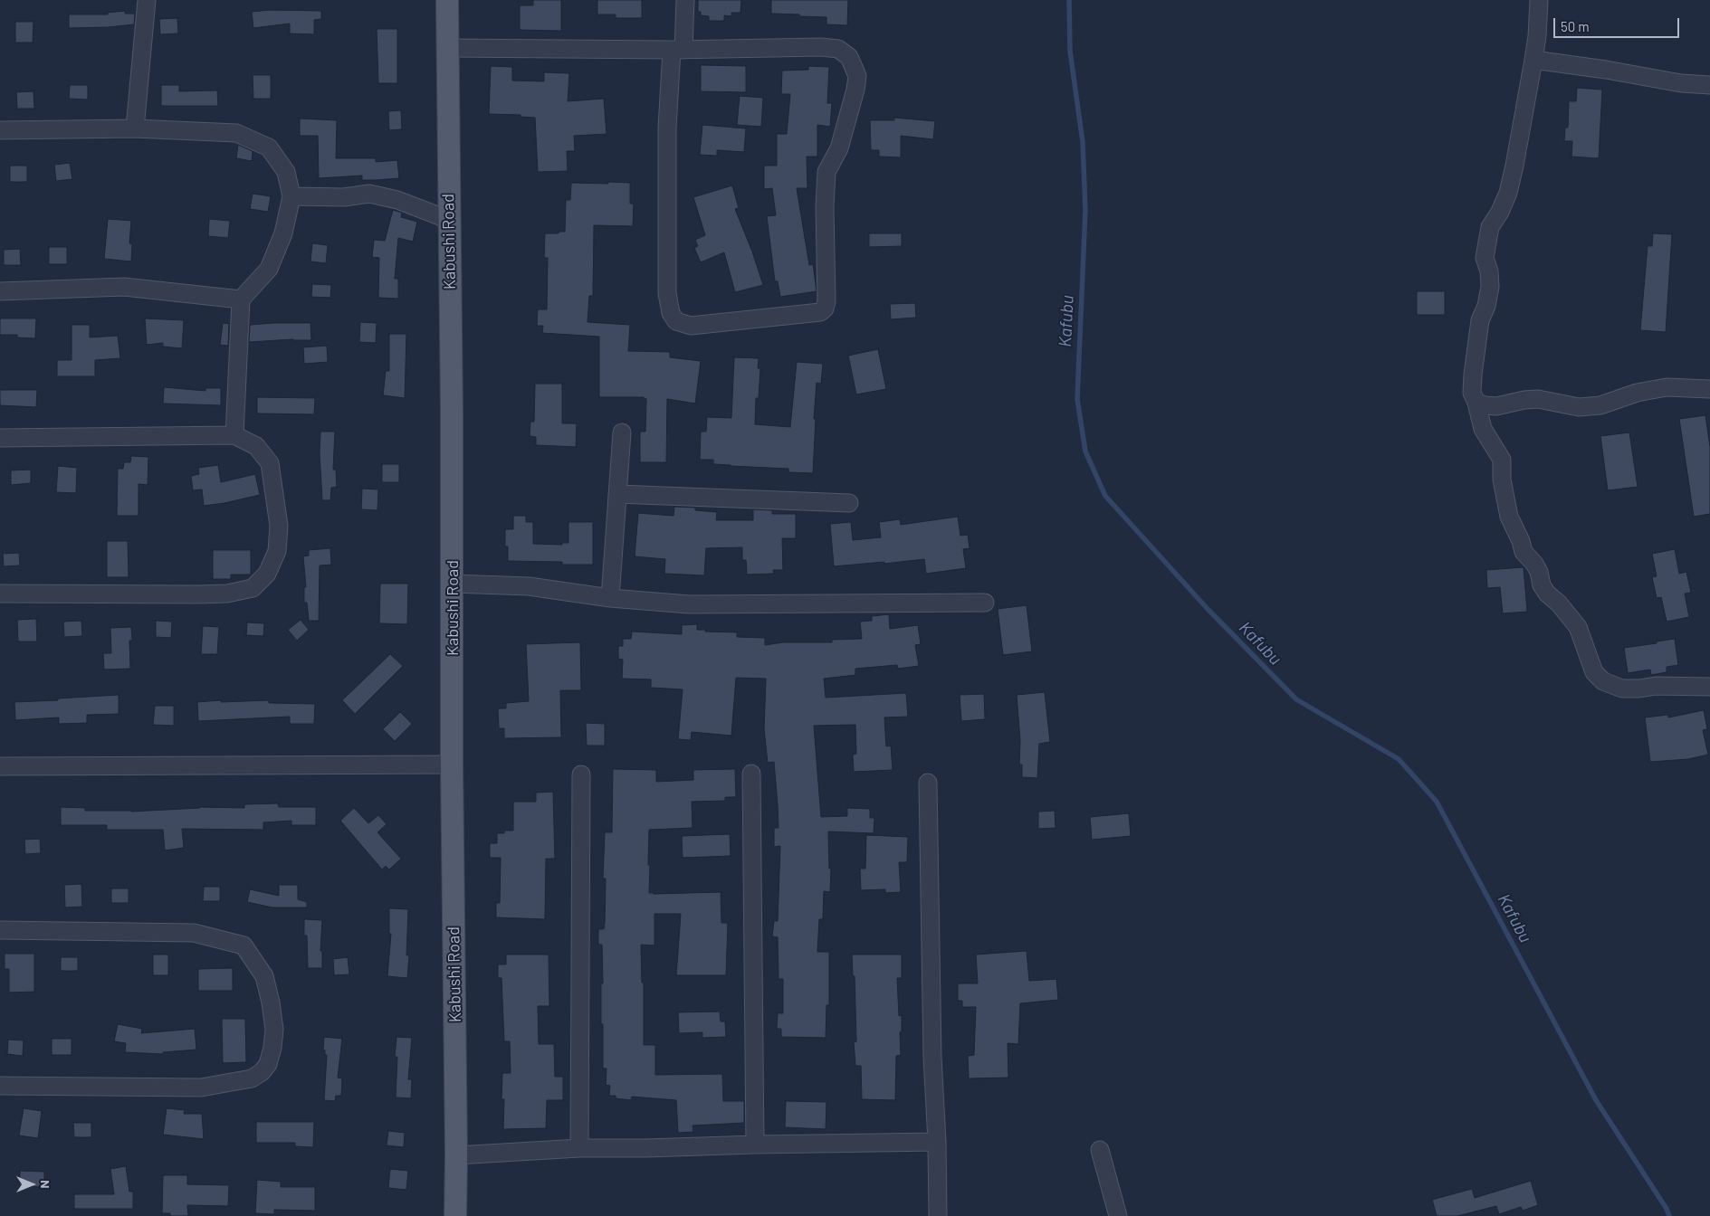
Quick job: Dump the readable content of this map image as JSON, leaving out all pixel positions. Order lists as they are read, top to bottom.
{
  "streets": {
    "main road": ["Kabushi Road"]
  },
  "water": ["Kafubu"],
  "scale_bar": "50 m",
  "north": "right"
}
